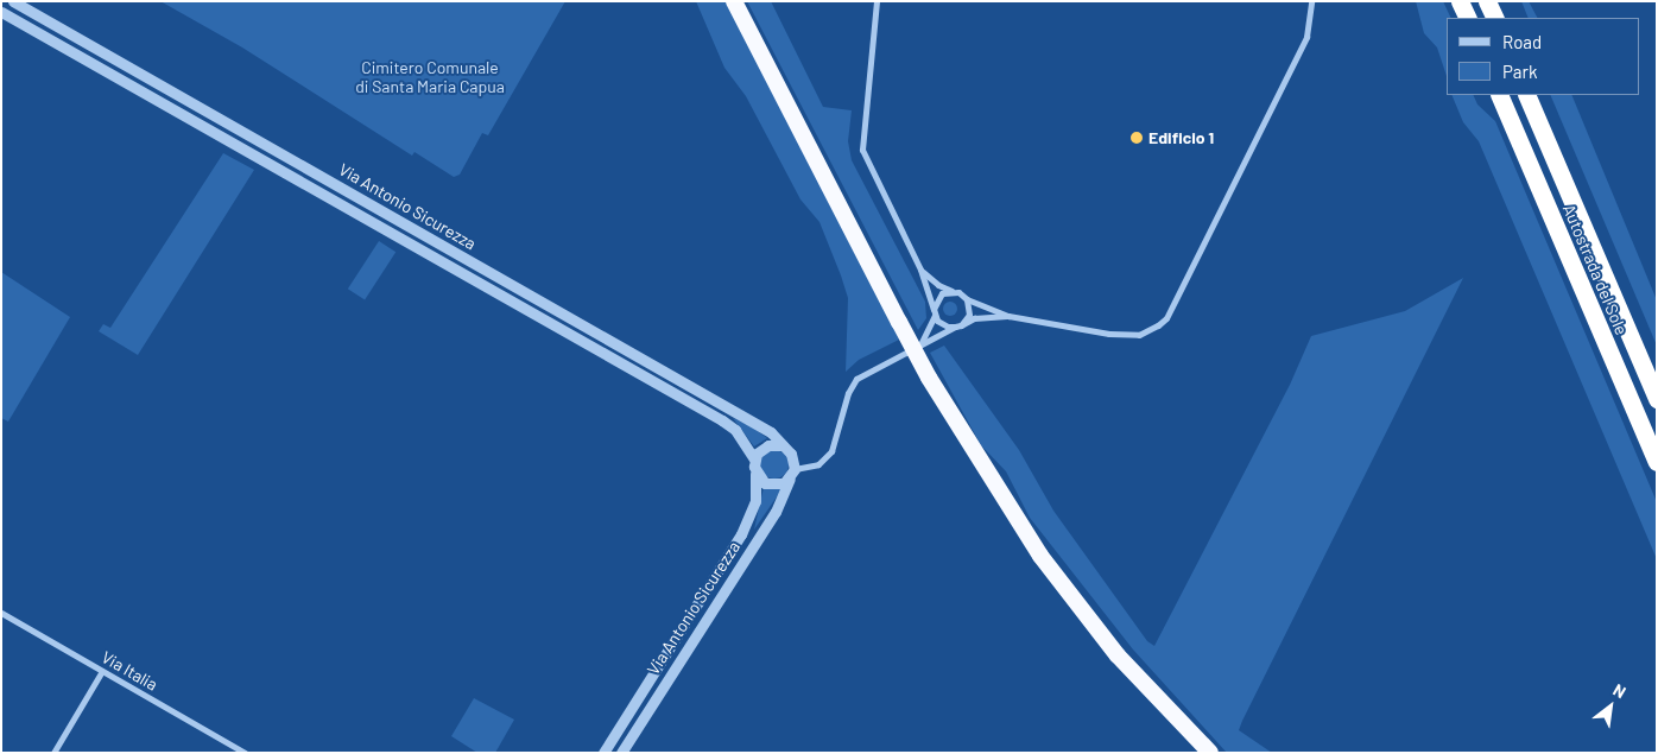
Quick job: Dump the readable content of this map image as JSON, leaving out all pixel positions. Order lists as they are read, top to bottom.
{
  "streets": {
    "highway": ["Autostrada del Sole"],
    "street": ["Via Antonio Sicurezza", "Via Italia"]
  },
  "parks": ["Cimitero Comunale di Santa Maria Capua"],
  "places": ["Edificio 1"],
  "legend": ["Road", "Park"],
  "north": "top right"
}
